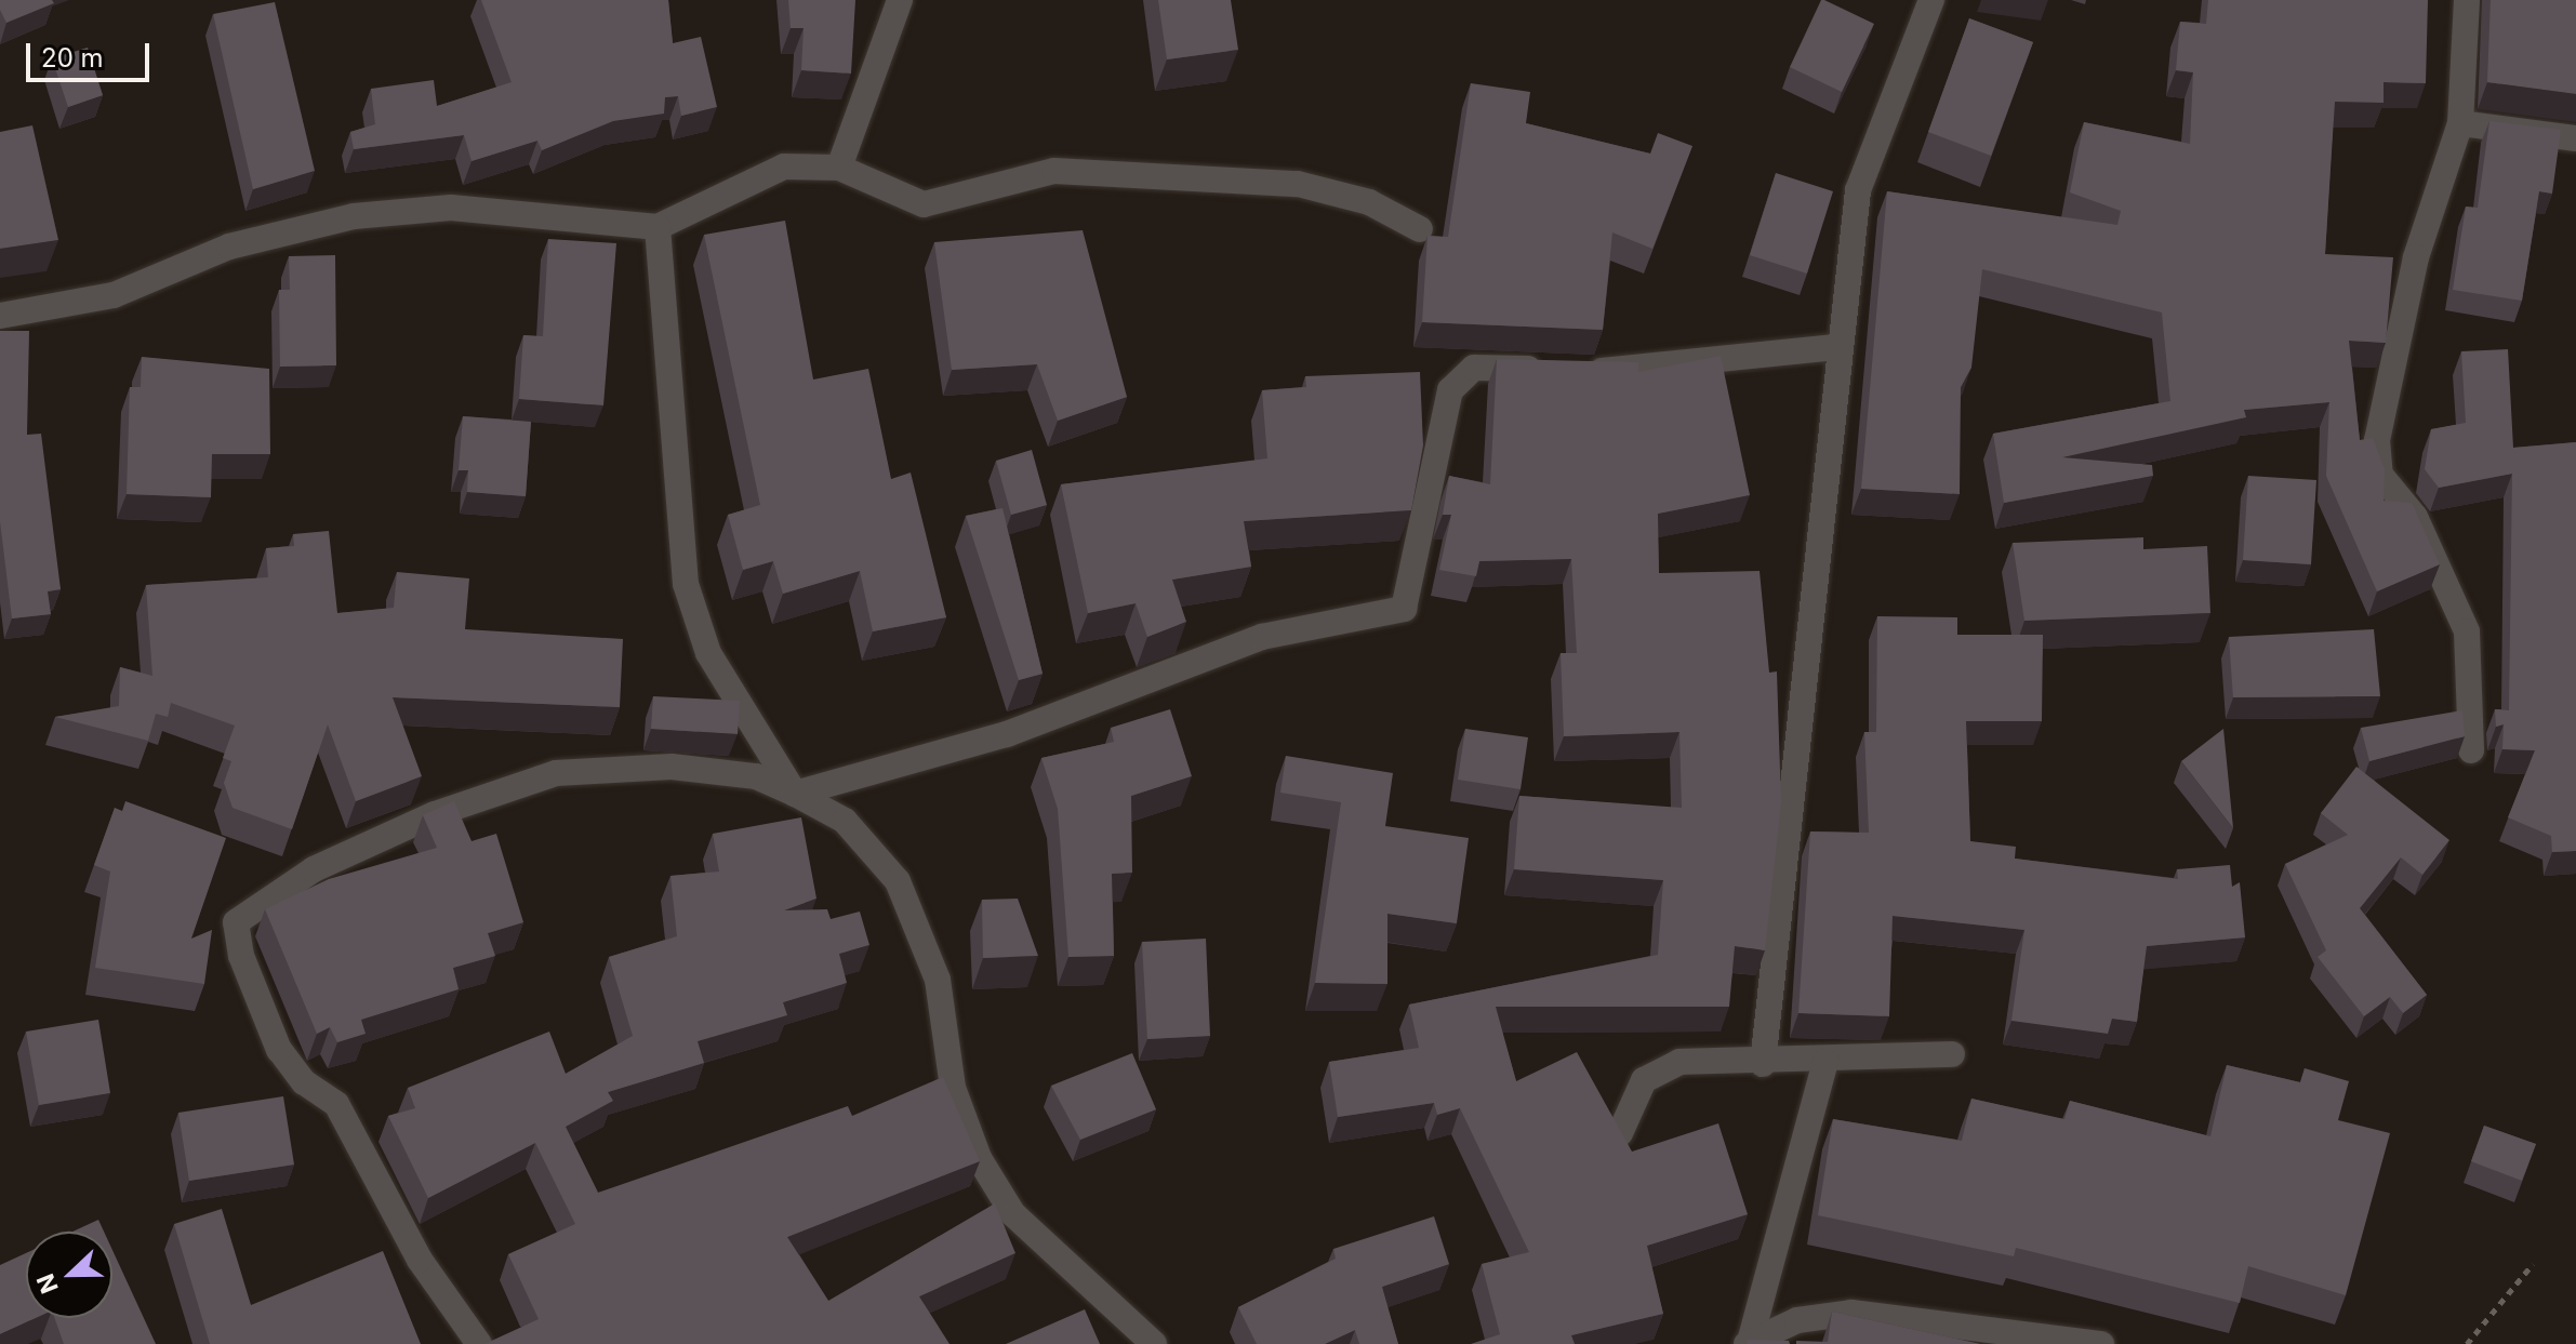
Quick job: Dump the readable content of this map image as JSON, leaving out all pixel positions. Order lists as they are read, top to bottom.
{
  "scale_bar": "20 m",
  "north": "left"
}
